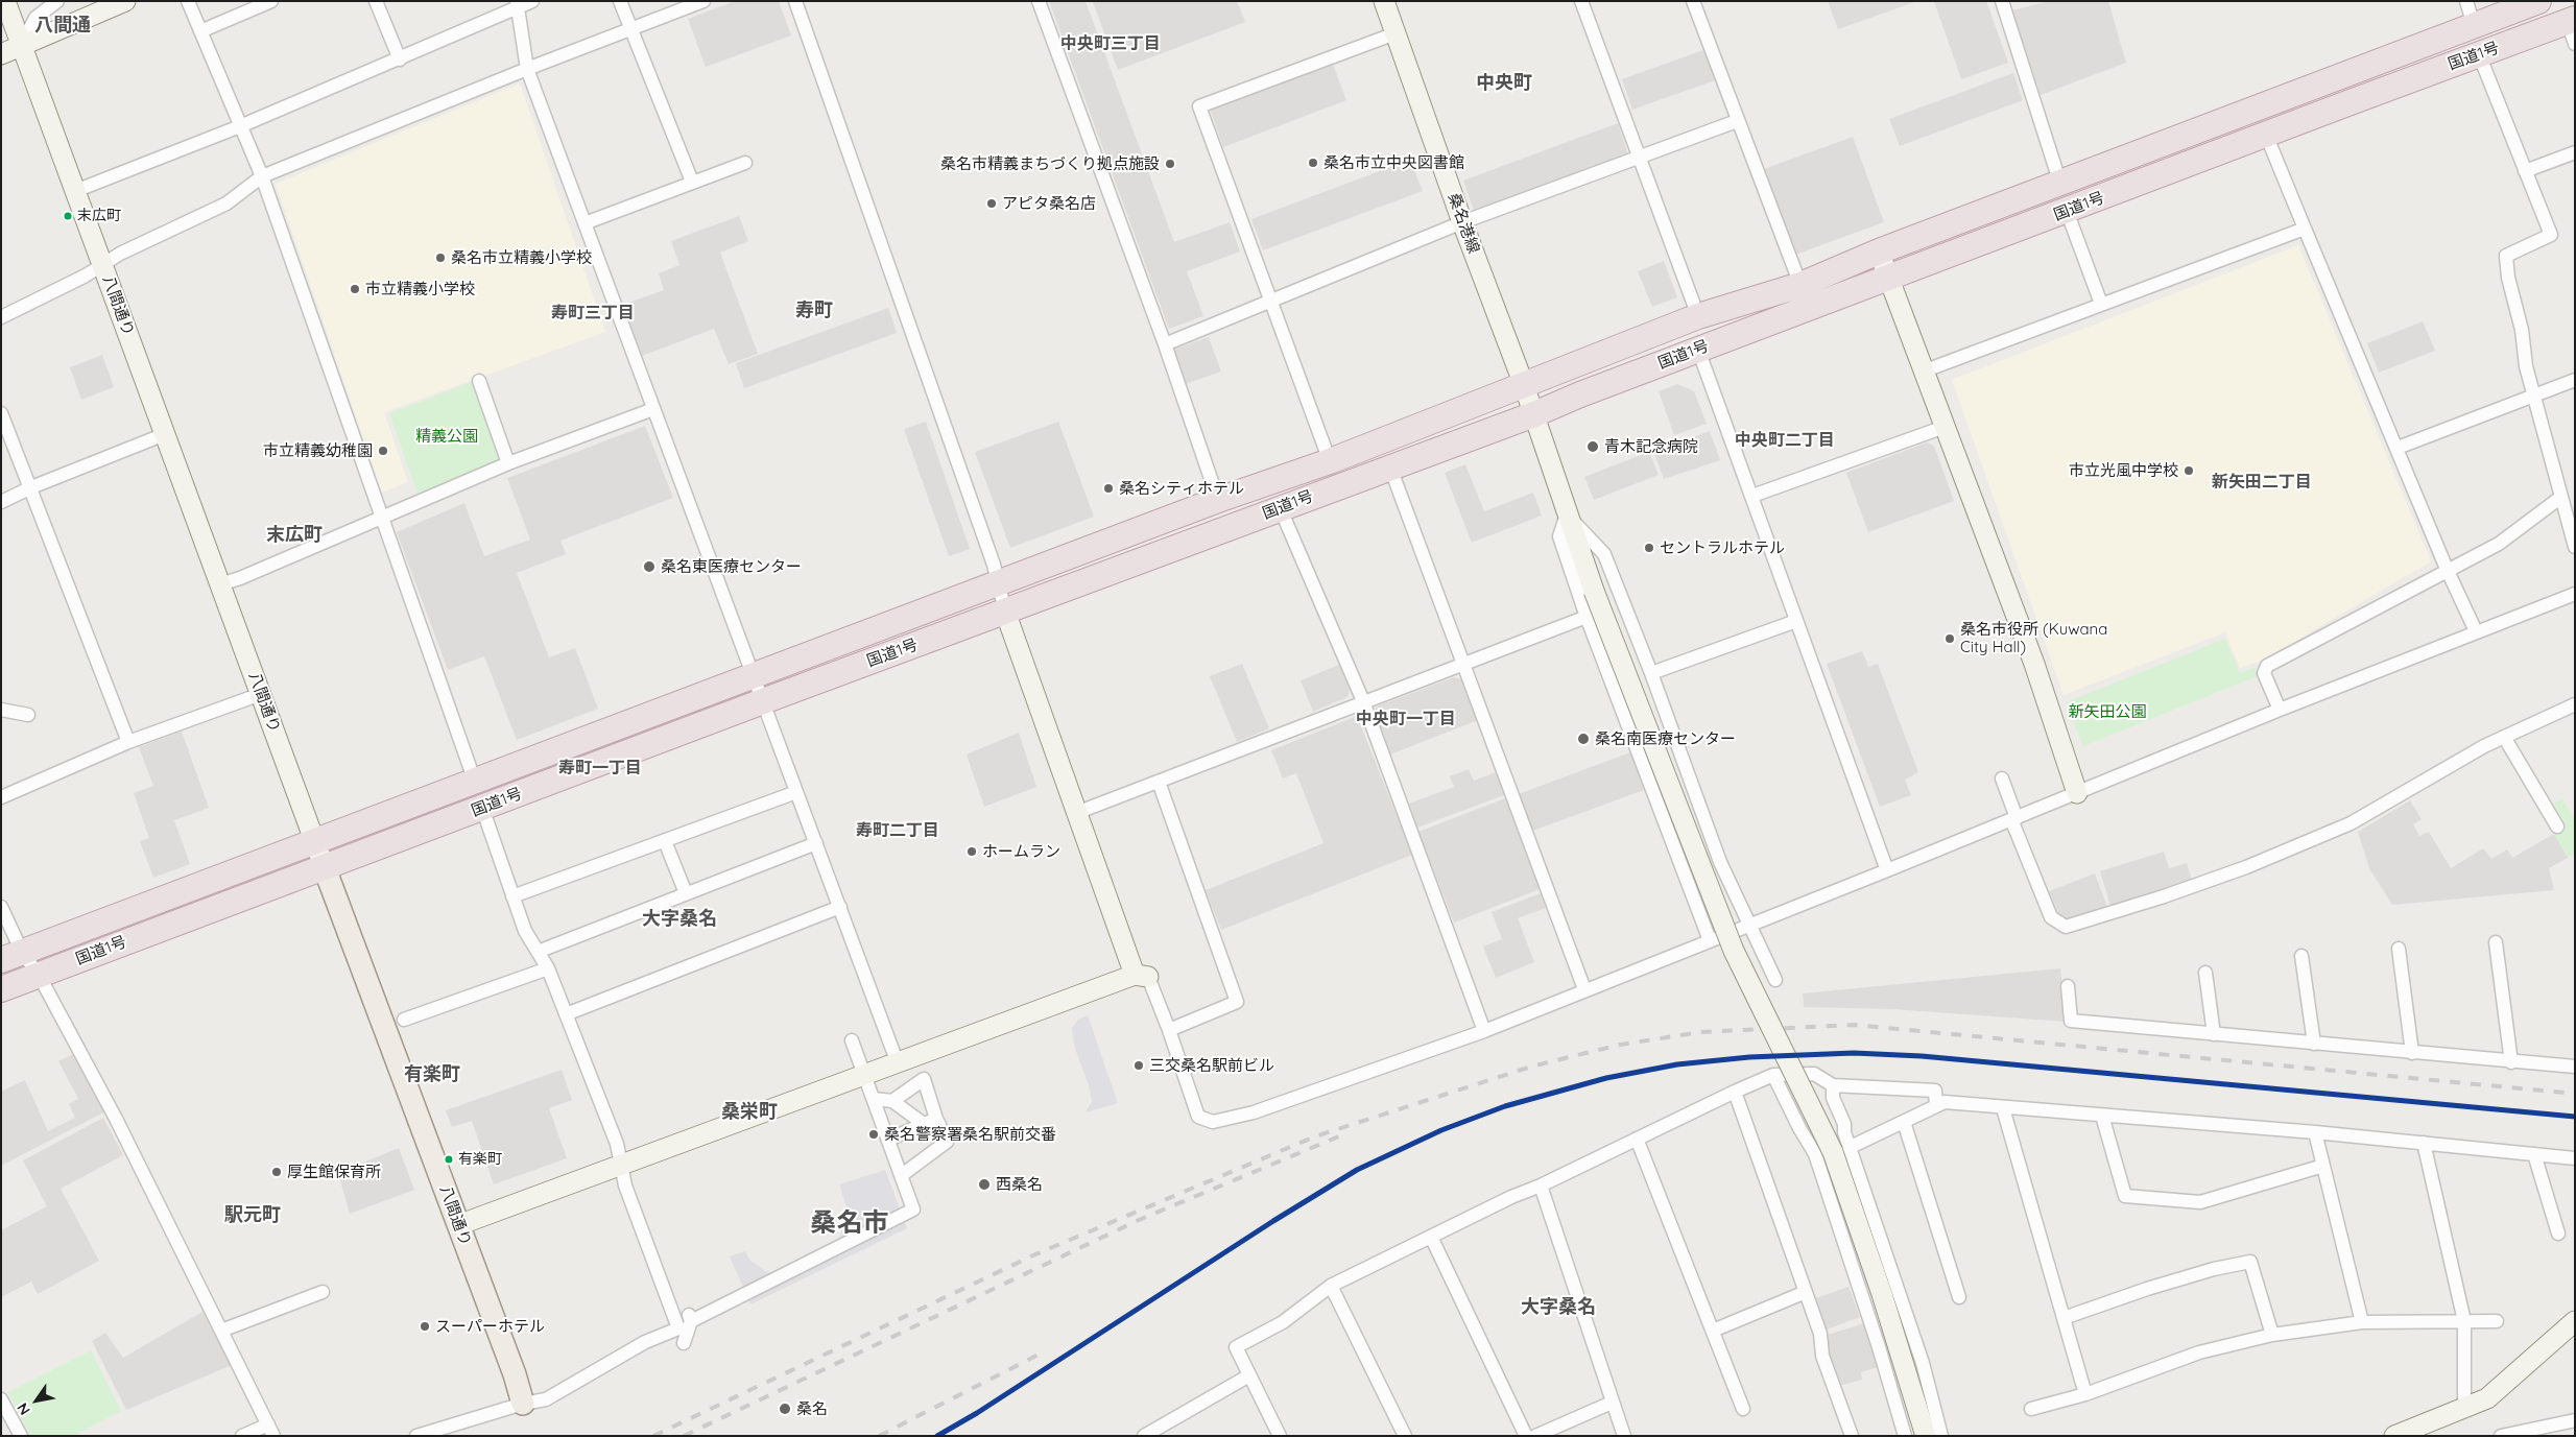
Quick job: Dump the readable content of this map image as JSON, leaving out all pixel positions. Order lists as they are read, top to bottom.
{
  "streets": {
    "highway": ["国道1号"],
    "main road": ["八間通り"],
    "street": ["桑名港線"]
  },
  "crossings": [
    ["国道1号", "桑名港線"],
    ["国道1号", "八間通り"]
  ],
  "districts": [
    "八間通",
    "中央町三丁目",
    "中央町",
    "寿町",
    "寿町三丁目",
    "中央町二丁目",
    "新矢田二丁目",
    "末広町",
    "中央町一丁目",
    "寿町一丁目",
    "寿町二丁目",
    "大字桑名",
    "有楽町",
    "桑栄町",
    "駅元町",
    "桑名市",
    "大字桑名"
  ],
  "parks": ["精義公園", "新矢田公園"],
  "places": [
    "桑名市立中央図書館",
    "桑名市精義まちづくり拠点施設",
    "アピタ桑名店",
    "末広町",
    "桑名市立精義小学校",
    "市立精義小学校",
    "青木記念病院",
    "市立精義幼稚園",
    "市立光風中学校",
    "桑名シティホテル",
    "セントラルホテル",
    "桑名東医療センター",
    "桑名市役所 (Kuwana City Hall)",
    "桑名南医療センター",
    "ホームラン",
    "三交桑名駅前ビル",
    "桑名警察署桑名駅前交番",
    "有楽町",
    "厚生館保育所",
    "西桑名",
    "スーパーホテル",
    "桑名"
  ],
  "north": "bottom left"
}
